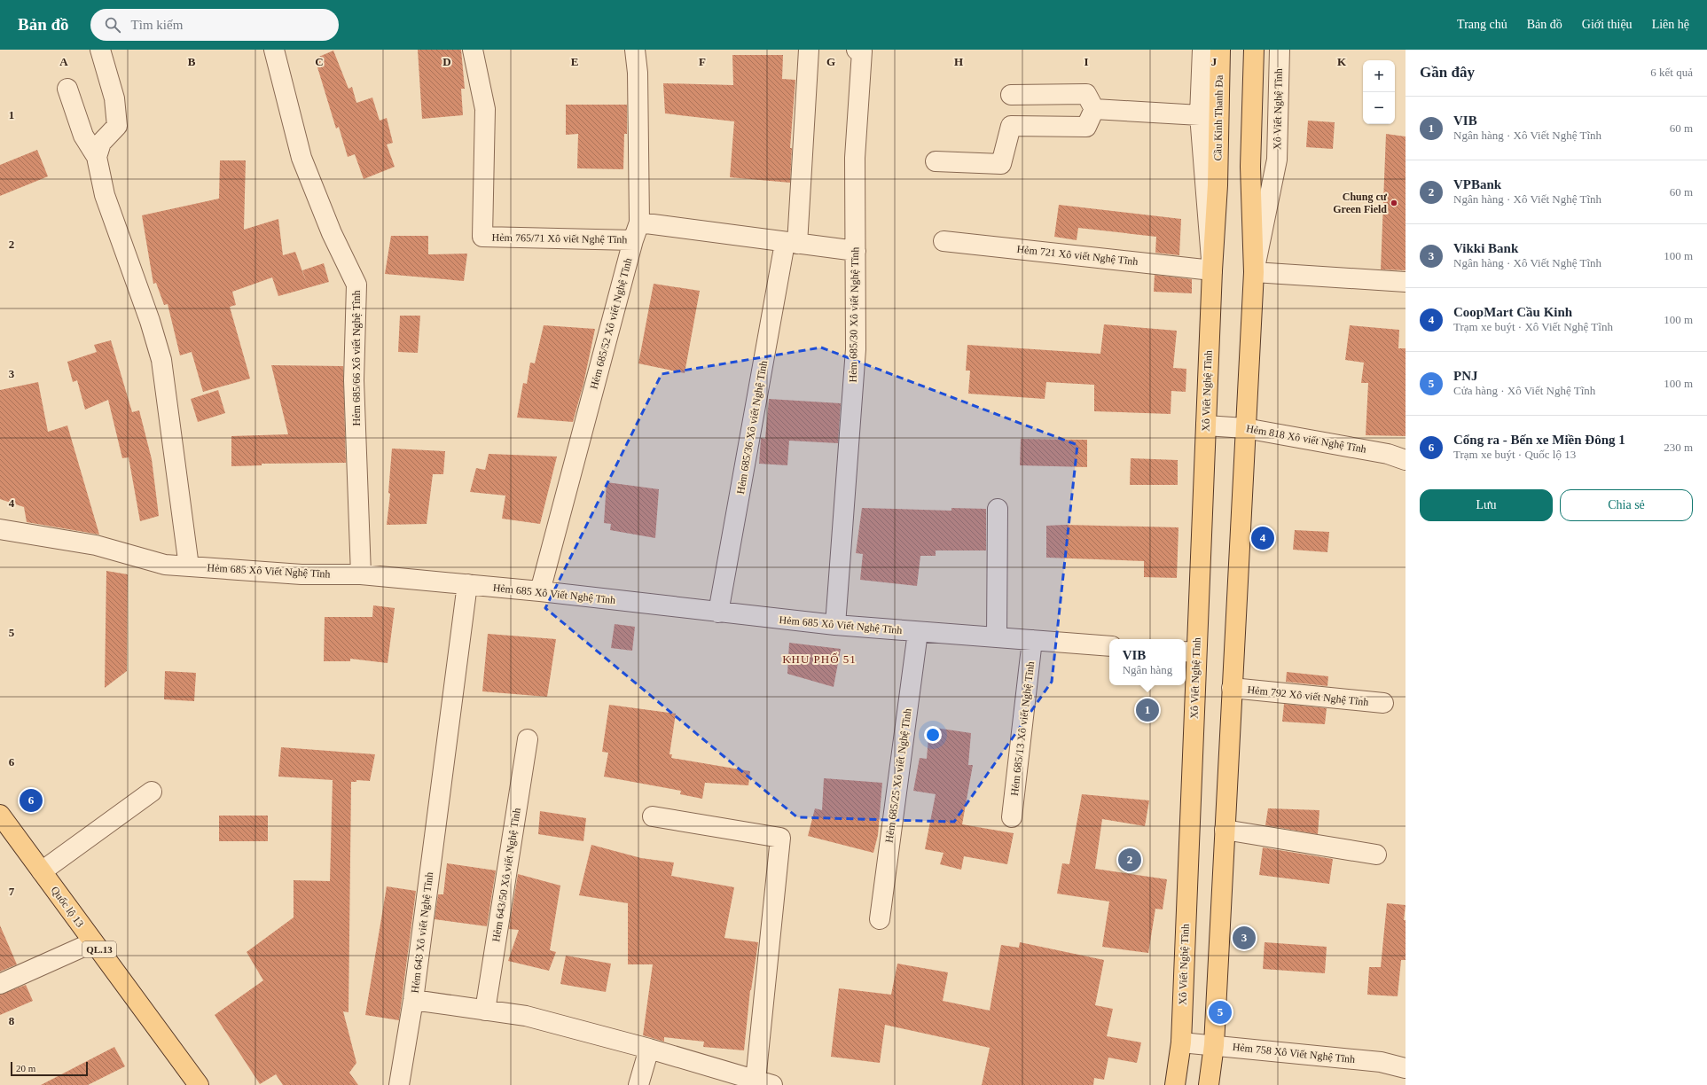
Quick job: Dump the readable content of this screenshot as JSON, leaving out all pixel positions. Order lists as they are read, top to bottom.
{
  "streets": {
    "main road": [
      "Xô Viết Nghệ Tĩnh",
      "Cầu Kinh Thanh Đa",
      "Quốc lộ 13",
      "QL.13"
    ],
    "street": [
      "Hẻm 765/71 Xô viết Nghệ Tĩnh",
      "Hẻm 721 Xô viết Nghệ Tĩnh",
      "Hẻm 685/30 Xô viết Nghệ Tĩnh",
      "Hẻm 685/52 Xô viết Nghệ Tĩnh",
      "Hẻm 685/66 Xô viết Nghệ Tĩnh",
      "Hẻm 685/36 Xô viết Nghệ Tĩnh",
      "Hẻm 818 Xô viết Nghệ Tĩnh",
      "Hẻm 685 Xô Viết Nghệ Tĩnh",
      "Hẻm 792 Xô viết Nghệ Tĩnh",
      "Hẻm 685/13 Xô viết Nghệ Tĩnh",
      "Hẻm 685/25 Xô viết Nghệ Tĩnh",
      "Hẻm 643/50 Xô viết Nghệ Tĩnh",
      "Hẻm 643 Xô viết Nghệ Tĩnh",
      "Hẻm 758 Xô Viết Nghệ Tĩnh"
    ]
  },
  "crossings": [
    ["Xô Viết Nghệ Tĩnh", "Cầu Kinh Thanh Đa"],
    ["Xô Viết Nghệ Tĩnh", "Hẻm 721 Xô viết Nghệ Tĩnh"],
    ["Xô Viết Nghệ Tĩnh", "Hẻm 818 Xô viết Nghệ Tĩnh"],
    ["Xô Viết Nghệ Tĩnh", "Hẻm 792 Xô viết Nghệ Tĩnh"],
    ["Xô Viết Nghệ Tĩnh", "Hẻm 758 Xô Viết Nghệ Tĩnh"],
    ["Hẻm 765/71 Xô viết Nghệ Tĩnh", "Hẻm 685/52 Xô viết Nghệ Tĩnh"],
    ["Hẻm 685/30 Xô viết Nghệ Tĩnh", "Hẻm 685 Xô Viết Nghệ Tĩnh"],
    ["Hẻm 685/52 Xô viết Nghệ Tĩnh", "Hẻm 685 Xô Viết Nghệ Tĩnh"],
    ["Hẻm 685/66 Xô viết Nghệ Tĩnh", "Hẻm 685 Xô Viết Nghệ Tĩnh"],
    ["Hẻm 685/36 Xô viết Nghệ Tĩnh", "Hẻm 685 Xô Viết Nghệ Tĩnh"],
    ["Hẻm 685 Xô Viết Nghệ Tĩnh", "Hẻm 685/13 Xô viết Nghệ Tĩnh"],
    ["Hẻm 685 Xô Viết Nghệ Tĩnh", "Hẻm 685/25 Xô viết Nghệ Tĩnh"],
    ["Hẻm 685 Xô Viết Nghệ Tĩnh", "Hẻm 643 Xô viết Nghệ Tĩnh"],
    ["Hẻm 643/50 Xô viết Nghệ Tĩnh", "Hẻm 643 Xô viết Nghệ Tĩnh"]
  ],
  "districts": ["KHU PHỐ 51"],
  "places": ["Chung cư Green Field"],
  "scale_bar": "20 m",
  "page": {
    "header": "Bản đồ",
    "search": "Tìm kiếm",
    "nav": [
      "Trang chủ",
      "Bản đồ",
      "Giới thiệu",
      "Liên hệ"
    ],
    "heading": ["Gần đây", "6 kết quả"],
    "map_buttons": ["+", "−"],
    "list": [
      {
        "mark": "1",
        "name": "VIB",
        "note": "Ngân hàng · Xô Viết Nghệ Tĩnh",
        "value": "60 m"
      },
      {
        "mark": "2",
        "name": "VPBank",
        "note": "Ngân hàng · Xô Viết Nghệ Tĩnh",
        "value": "60 m"
      },
      {
        "mark": "3",
        "name": "Vikki Bank",
        "note": "Ngân hàng · Xô Viết Nghệ Tĩnh",
        "value": "100 m"
      },
      {
        "mark": "4",
        "name": "CoopMart Cầu Kinh",
        "note": "Trạm xe buýt · Xô Viết Nghệ Tĩnh",
        "value": "100 m"
      },
      {
        "mark": "5",
        "name": "PNJ",
        "note": "Cửa hàng · Xô Viết Nghệ Tĩnh",
        "value": "100 m"
      },
      {
        "mark": "6",
        "name": "Cổng ra - Bến xe Miền Đông 1",
        "note": "Trạm xe buýt · Quốc lộ 13",
        "value": "230 m"
      }
    ],
    "buttons": ["Lưu", "Chia sẻ"],
    "pins": [
      "4",
      "1",
      "6",
      "2",
      "3",
      "5"
    ],
    "popup": ["VIB", "Ngân hàng"],
    "scale": "20 m"
  },
  "grid": {
    "columns": [
      "A",
      "B",
      "C",
      "D",
      "E",
      "F",
      "G",
      "H",
      "I",
      "J",
      "K"
    ],
    "rows": [
      "1",
      "2",
      "3",
      "4",
      "5",
      "6",
      "7",
      "8"
    ]
  }
}
